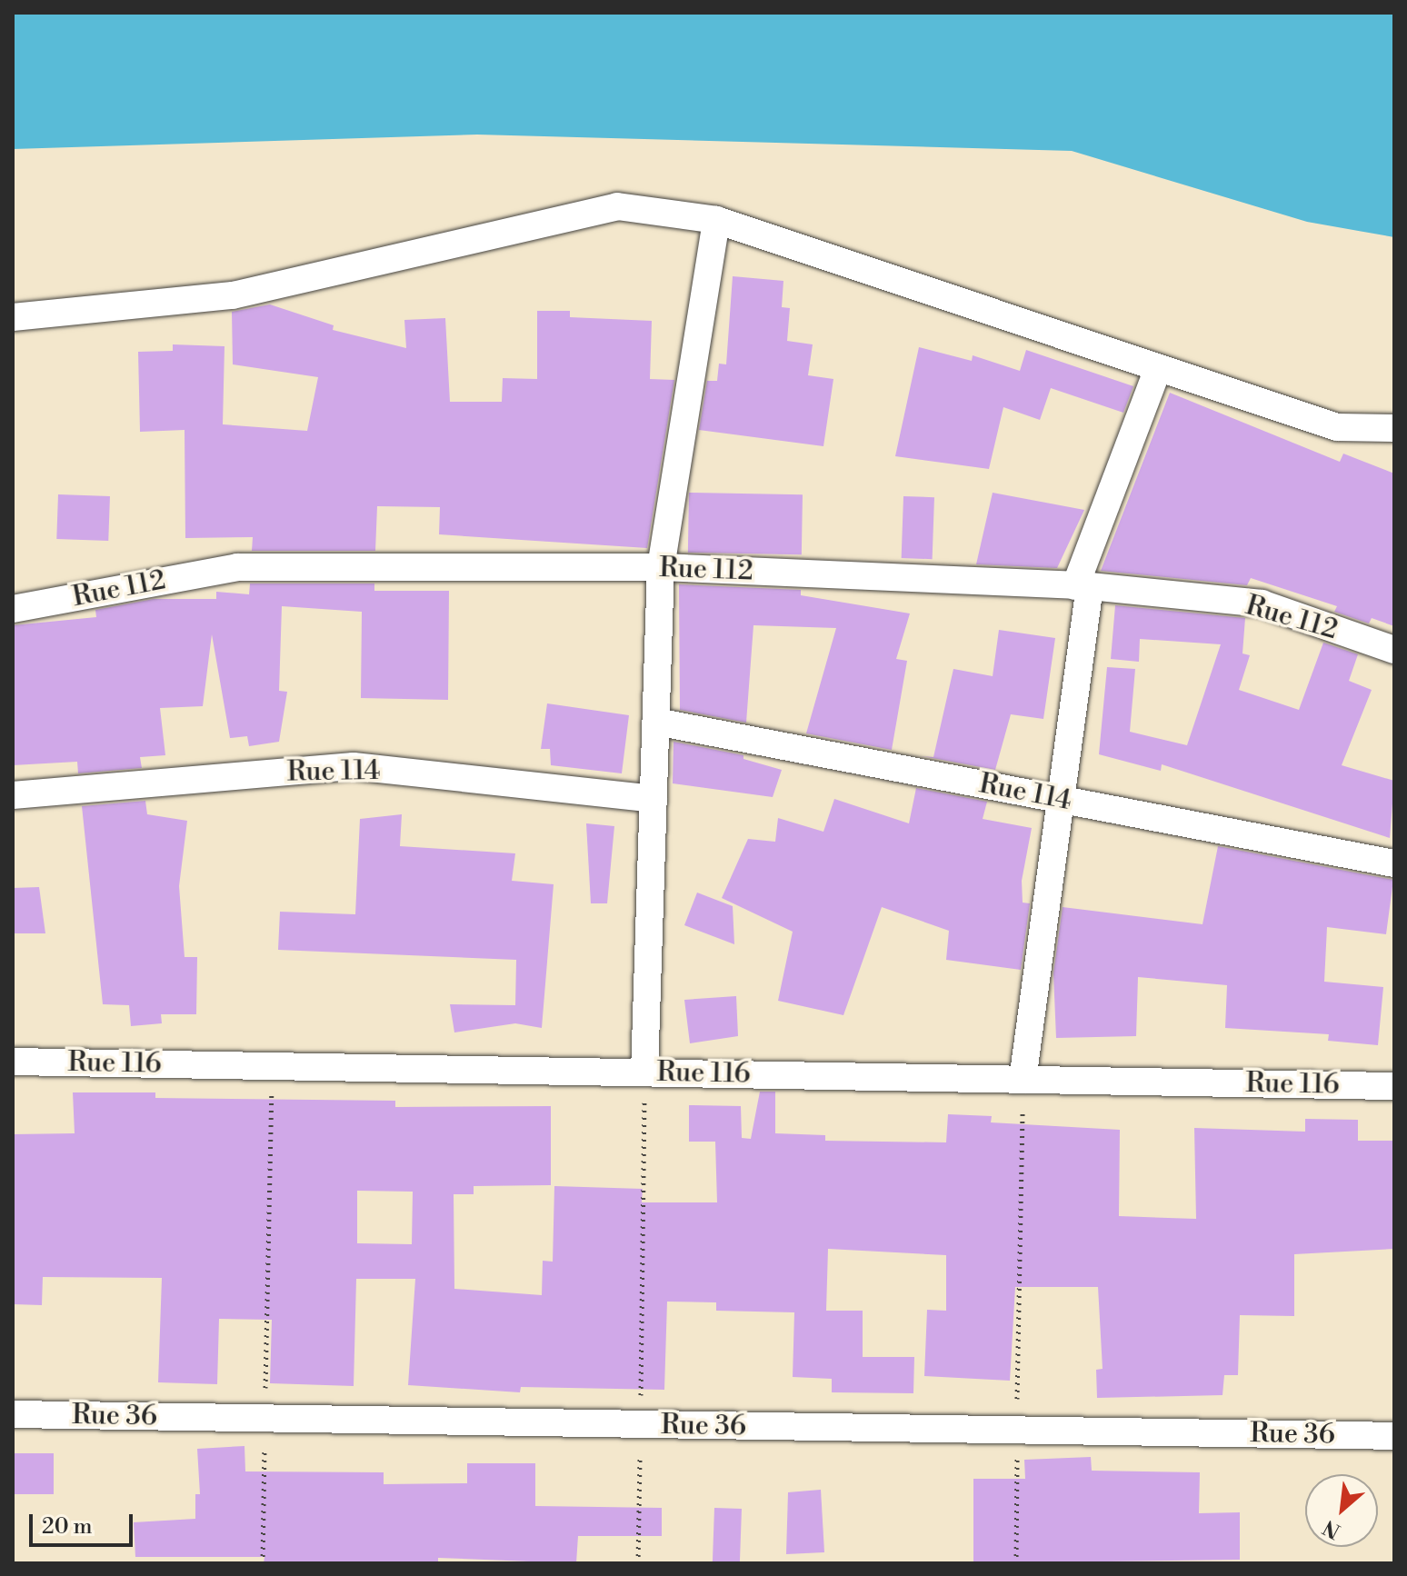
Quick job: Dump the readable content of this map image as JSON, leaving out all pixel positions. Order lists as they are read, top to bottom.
{
  "streets": {
    "street": [
      "Rue 112",
      "Rue 114",
      "Rue 116",
      "Rue 36"
    ]
  },
  "scale_bar": "20 m",
  "north": "bottom left"
}
